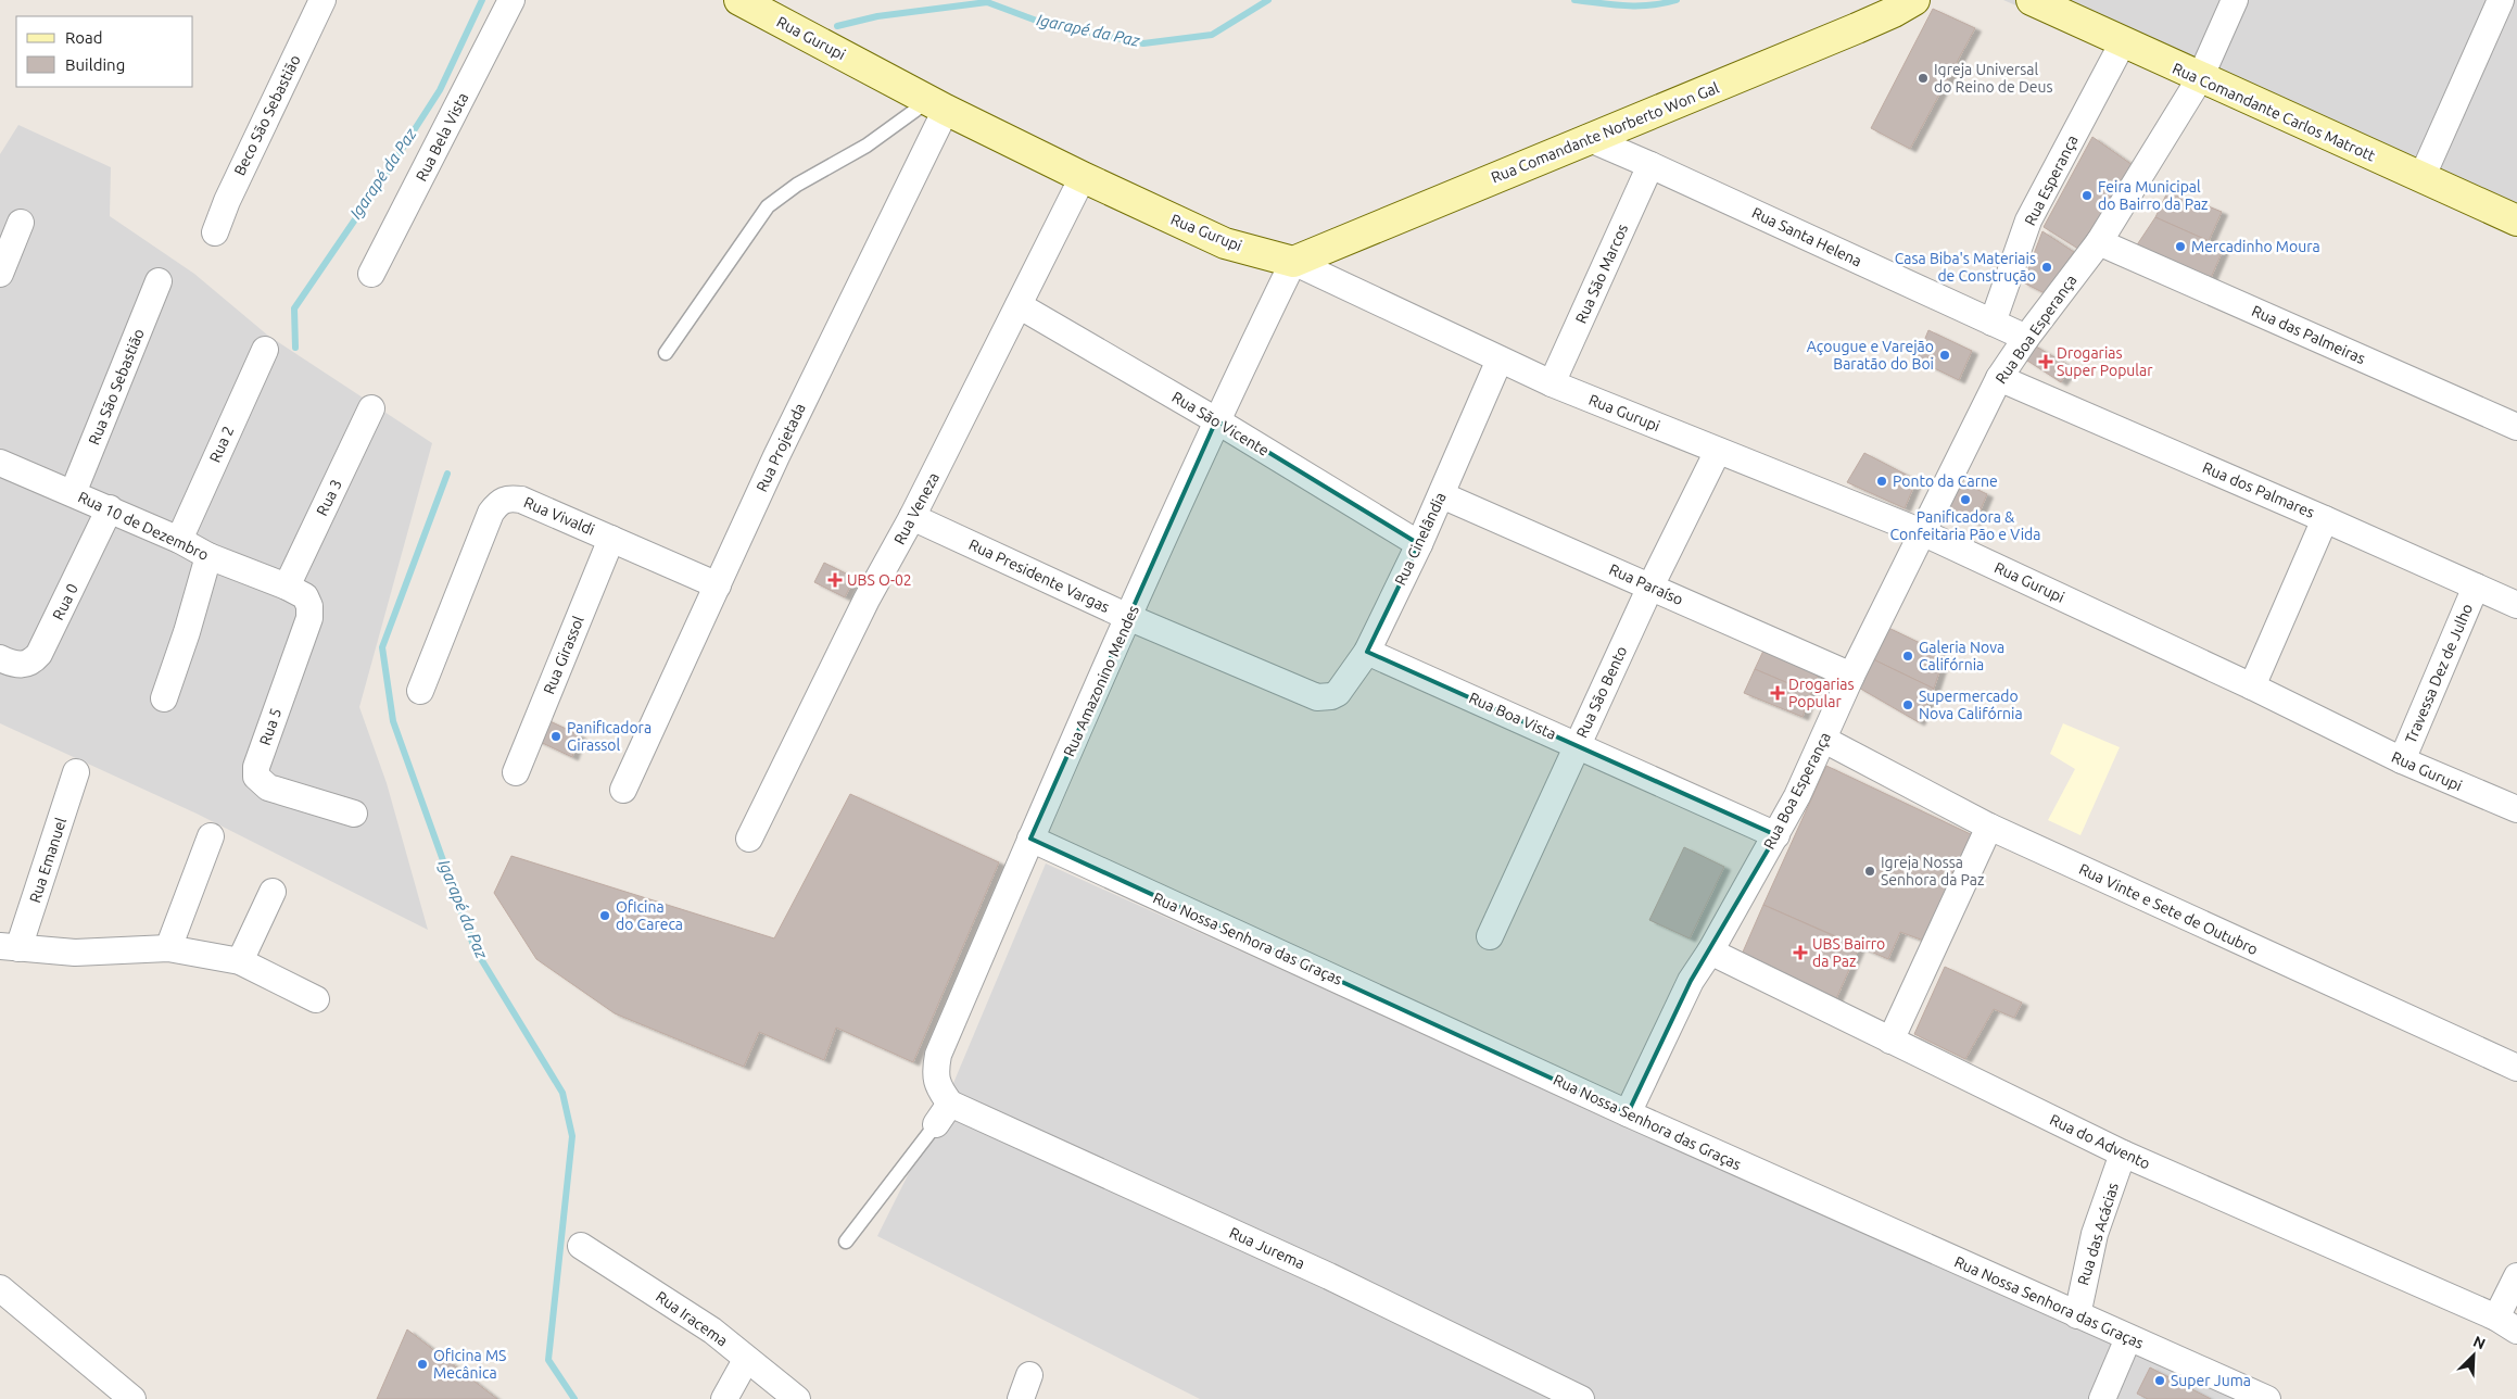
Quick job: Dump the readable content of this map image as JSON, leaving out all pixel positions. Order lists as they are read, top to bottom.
{
  "streets": {
    "street": [
      "Rua Gurupi",
      "Rua Comandante Carlos Matrott",
      "Beco São Sebastião",
      "Rua Comandante Norberto Won Gal",
      "Rua Bela Vista",
      "Rua Esperança",
      "Rua Santa Helena",
      "Rua São Marcos",
      "Rua Boa Esperança",
      "Rua das Palmeiras",
      "Rua São Sebastião",
      "Rua São Vicente",
      "Rua 2",
      "Rua Projetada",
      "Rua dos Palmares",
      "Rua 3",
      "Rua Veneza",
      "Rua Vivaldi",
      "Rua 10 de Dezembro",
      "Rua Cinelândia",
      "Rua Presidente Vargas",
      "Rua Paraíso",
      "Rua 0",
      "Rua Girassol",
      "Travessa Dez de Julho",
      "Rua Amazonino Mendes",
      "Rua São Bento",
      "Rua Boa Vista",
      "Rua 5",
      "Rua Emanuel",
      "Rua Vinte e Sete de Outubro",
      "Rua Nossa Senhora das Graças",
      "Rua do Advento",
      "Rua das Acácias",
      "Rua Jurema",
      "Rua Iracema"
    ]
  },
  "crossings": [
    ["Rua Gurupi", "Rua Comandante Norberto Won Gal"],
    ["Rua Gurupi", "Rua São Marcos"],
    ["Rua Gurupi", "Rua Boa Esperança"],
    ["Rua Gurupi", "Rua Projetada"],
    ["Rua Gurupi", "Rua Veneza"],
    ["Rua Gurupi", "Rua Cinelândia"],
    ["Rua Gurupi", "Travessa Dez de Julho"],
    ["Rua Gurupi", "Rua Amazonino Mendes"],
    ["Rua Gurupi", "Rua São Bento"],
    ["Rua Comandante Carlos Matrott", "Rua Esperança"],
    ["Rua Comandante Carlos Matrott", "Rua Boa Esperança"],
    ["Rua Comandante Norberto Won Gal", "Rua Santa Helena"],
    ["Rua Comandante Norberto Won Gal", "Rua Amazonino Mendes"],
    ["Rua Esperança", "Rua Santa Helena"],
    ["Rua Santa Helena", "Rua São Marcos"],
    ["Rua Santa Helena", "Rua Boa Esperança"],
    ["Rua Boa Esperança", "Rua das Palmeiras"],
    ["Rua Boa Esperança", "Rua dos Palmares"],
    ["Rua Boa Esperança", "Rua Paraíso"],
    ["Rua Boa Esperança", "Rua Boa Vista"],
    ["Rua Boa Esperança", "Rua Vinte e Sete de Outubro"],
    ["Rua Boa Esperança", "Rua Nossa Senhora das Graças"],
    ["Rua Boa Esperança", "Rua do Advento"],
    ["Rua São Sebastião", "Rua 10 de Dezembro"],
    ["Rua São Vicente", "Rua Veneza"],
    ["Rua São Vicente", "Rua Cinelândia"],
    ["Rua São Vicente", "Rua Amazonino Mendes"],
    ["Rua 2", "Rua 10 de Dezembro"],
    ["Rua Projetada", "Rua Vivaldi"],
    ["Rua dos Palmares", "Travessa Dez de Julho"],
    ["Rua 3", "Rua 10 de Dezembro"],
    ["Rua 3", "Rua 5"],
    ["Rua Veneza", "Rua Presidente Vargas"],
    ["Rua Vivaldi", "Rua Girassol"],
    ["Rua 10 de Dezembro", "Rua 0"],
    ["Rua 10 de Dezembro", "Rua 5"],
    ["Rua Cinelândia", "Rua Presidente Vargas"],
    ["Rua Cinelândia", "Rua Paraíso"],
    ["Rua Cinelândia", "Rua Boa Vista"],
    ["Rua Presidente Vargas", "Rua Amazonino Mendes"],
    ["Rua Paraíso", "Rua São Bento"],
    ["Rua Amazonino Mendes", "Rua Nossa Senhora das Graças"],
    ["Rua Amazonino Mendes", "Rua Jurema"],
    ["Rua São Bento", "Rua Boa Vista"],
    ["Rua Nossa Senhora das Graças", "Rua das Acácias"],
    ["Rua do Advento", "Rua das Acácias"]
  ],
  "water": ["Igarapé da Paz"],
  "places": {
    "other": [
      "Igreja Universal do Reino de Deus",
      "Feira Municipal do Bairro da Paz",
      "Mercadinho Moura",
      "Casa Biba's Materiais de Construção",
      "Açougue e Varejão Baratão do Boi",
      "Ponto da Carne",
      "Panificadora & Confeitaria Pão e Vida",
      "Galeria Nova Califórnia",
      "Supermercado Nova Califórnia",
      "Panificadora Girassol",
      "Igreja Nossa Senhora da Paz",
      "Oficina do Careca",
      "Oficina MS Mecânica",
      "Super Juma"
    ],
    "health": [
      "Drogarias Super Popular",
      "UBS O-02",
      "Drogarias Popular",
      "UBS Bairro da Paz"
    ]
  },
  "legend": ["Road", "Building"],
  "north": "top right"
}
